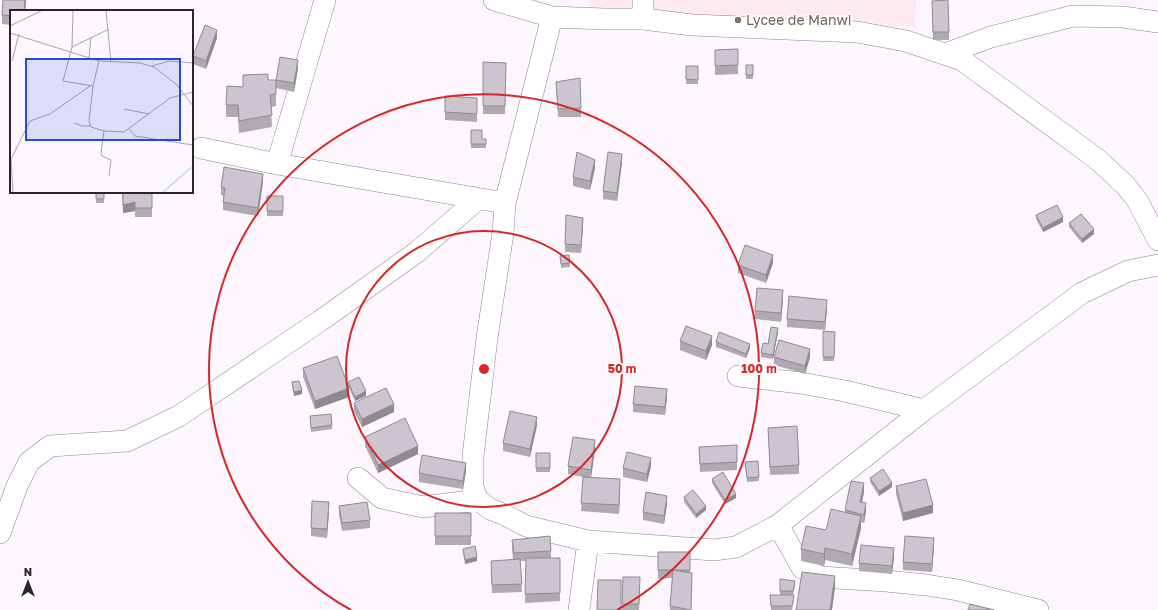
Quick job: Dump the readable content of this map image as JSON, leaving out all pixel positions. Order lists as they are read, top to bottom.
{
  "places": ["Lycee de Manwi"],
  "north": "top",
  "rings": ["50 m", "100 m"]
}
